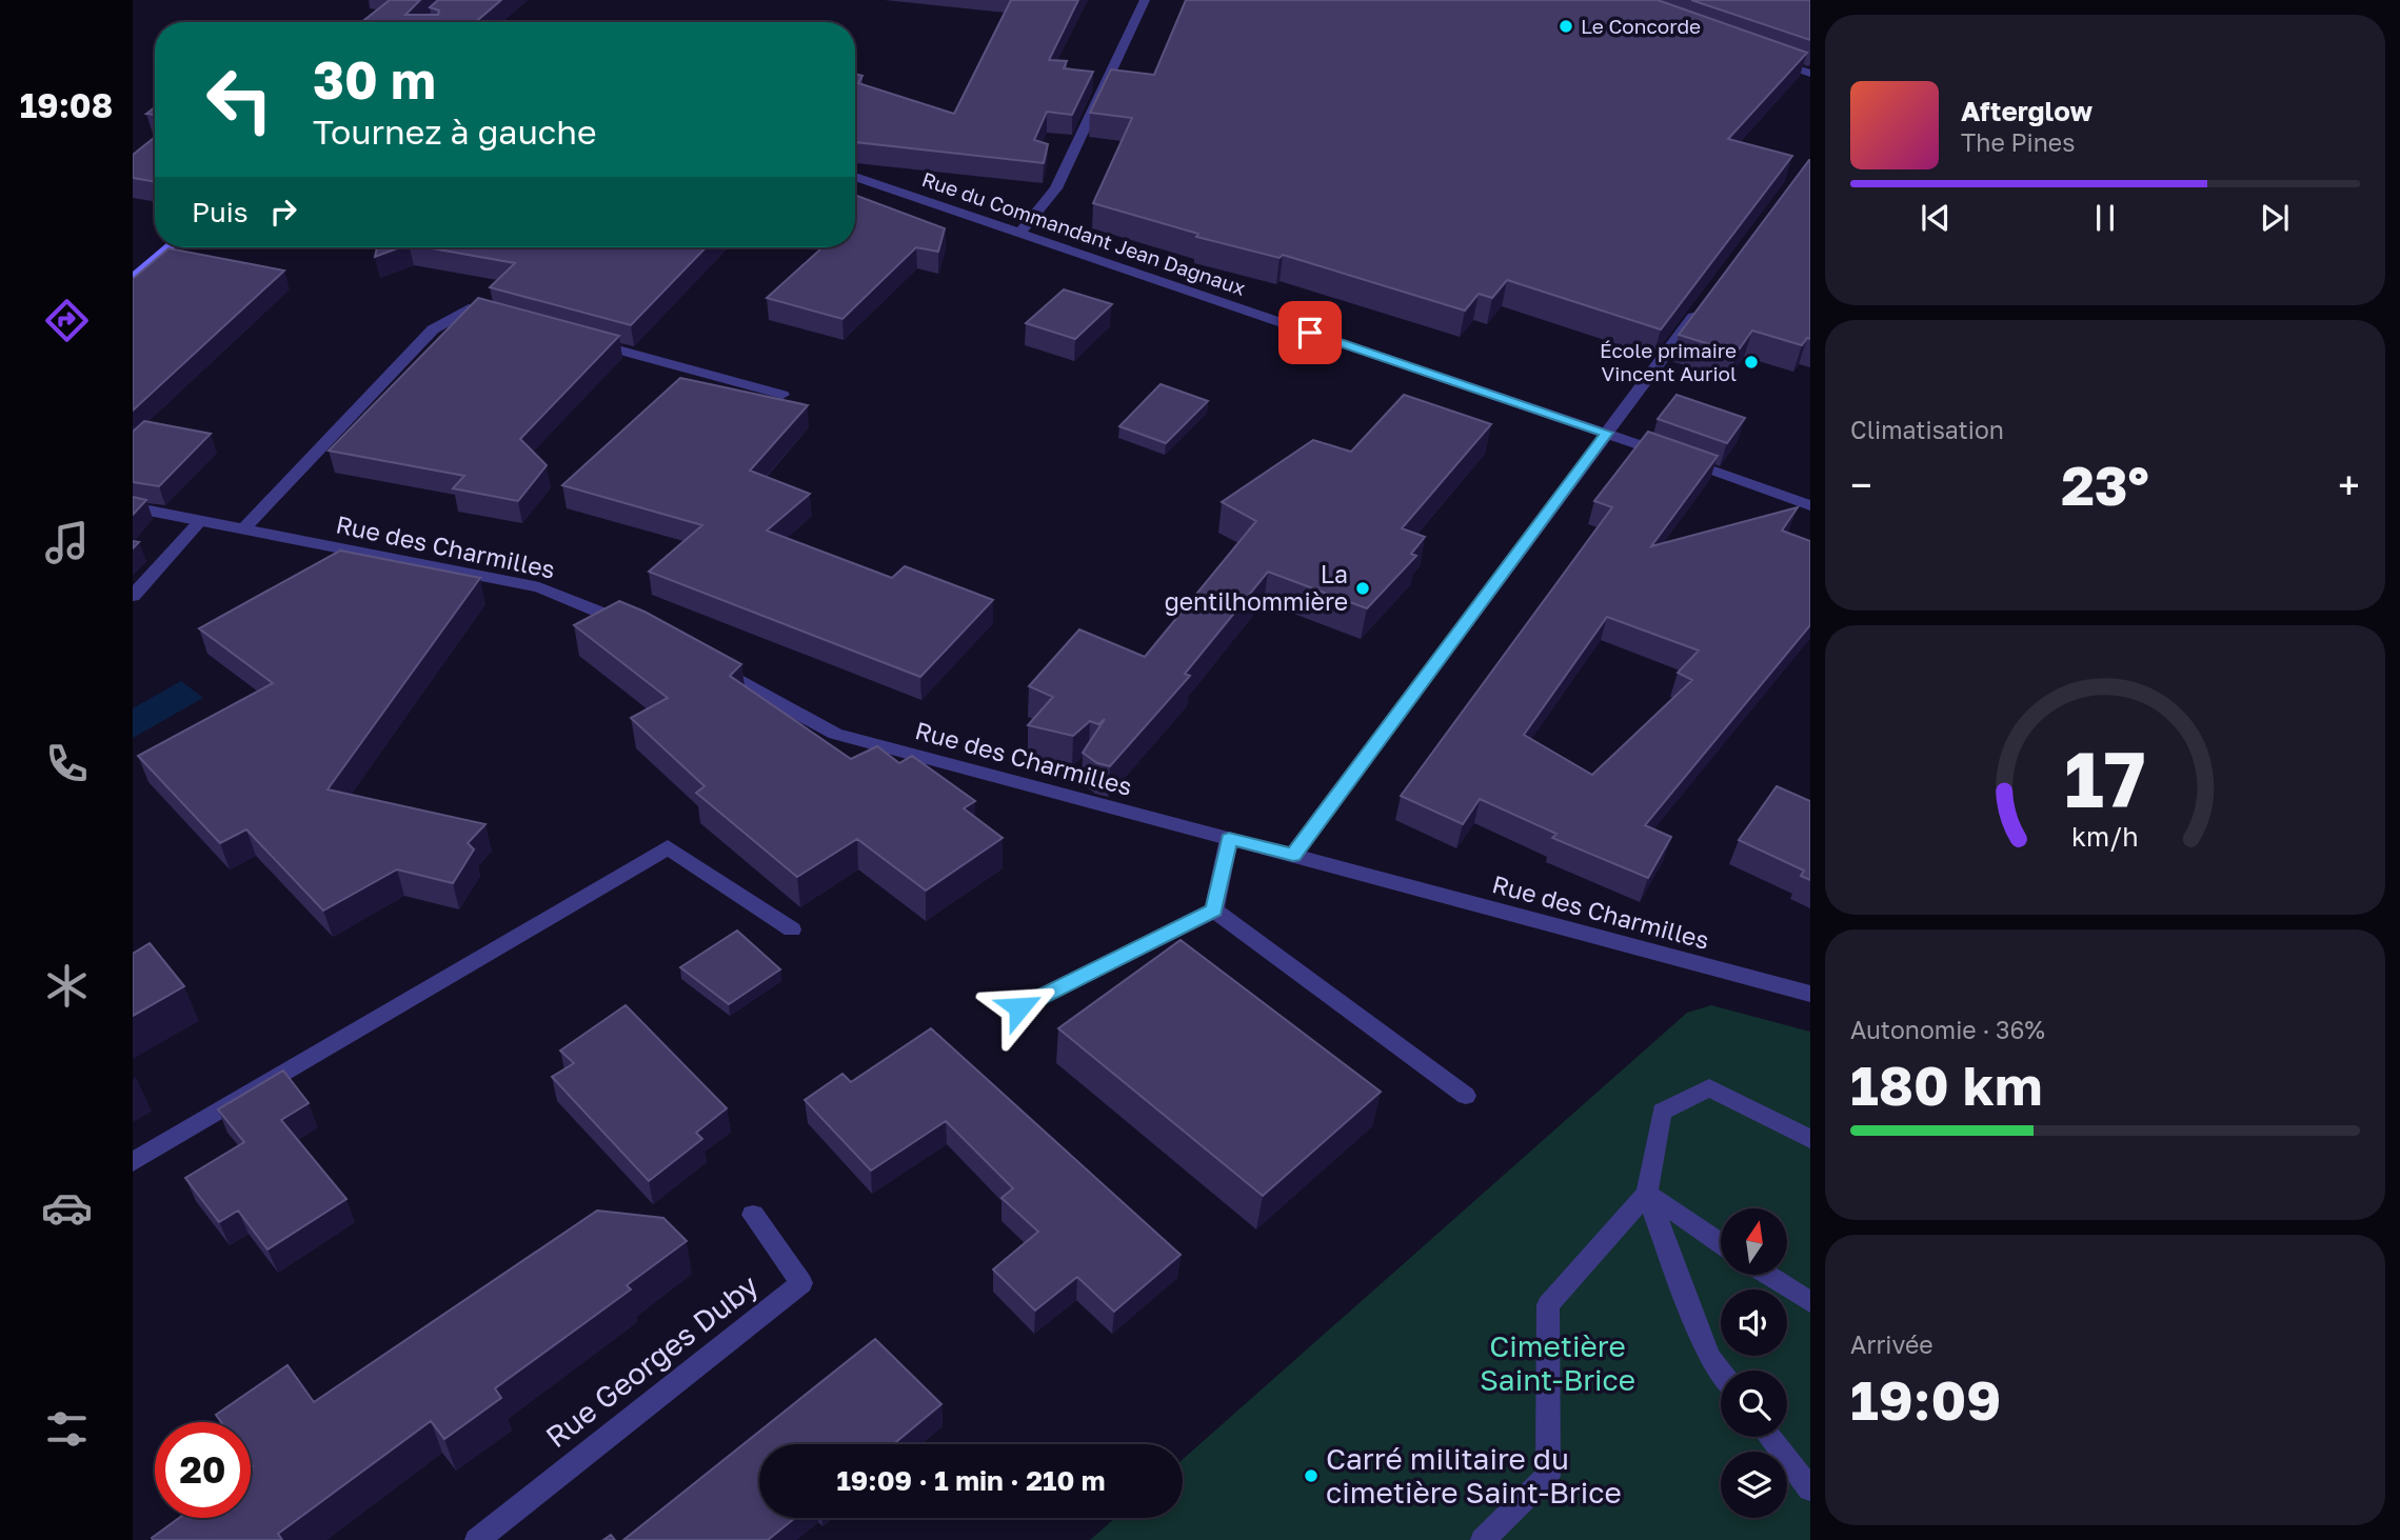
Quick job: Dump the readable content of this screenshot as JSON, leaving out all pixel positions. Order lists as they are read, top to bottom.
{
  "streets": {
    "street": ["Rue du Commandant Jean Dagnaux", "Rue des Charmilles", "Rue Georges Duby"]
  },
  "parks": ["Cimetière Saint-Brice"],
  "places": [
    "Le Concorde",
    "École primaire Vincent Auriol",
    "La gentilhommière",
    "Carré militaire du cimetière Saint-Brice"
  ],
  "north": "top",
  "page": {
    "tabs": "19:08",
    "turn": ["30 m", "Tournez à gauche"],
    "song": ["Afterglow", "The Pines"],
    "then": "Puis",
    "tile": [
      "Climatisation",
      ["Autonomie · 36%", "180 km"],
      ["Arrivée", "19:09"]
    ],
    "heat": ["−", "23°", "+"],
    "limit": "20",
    "trip": "19:09 · 1 min · 210 m",
    "gauge": ["17", "km/h"]
  }
}
